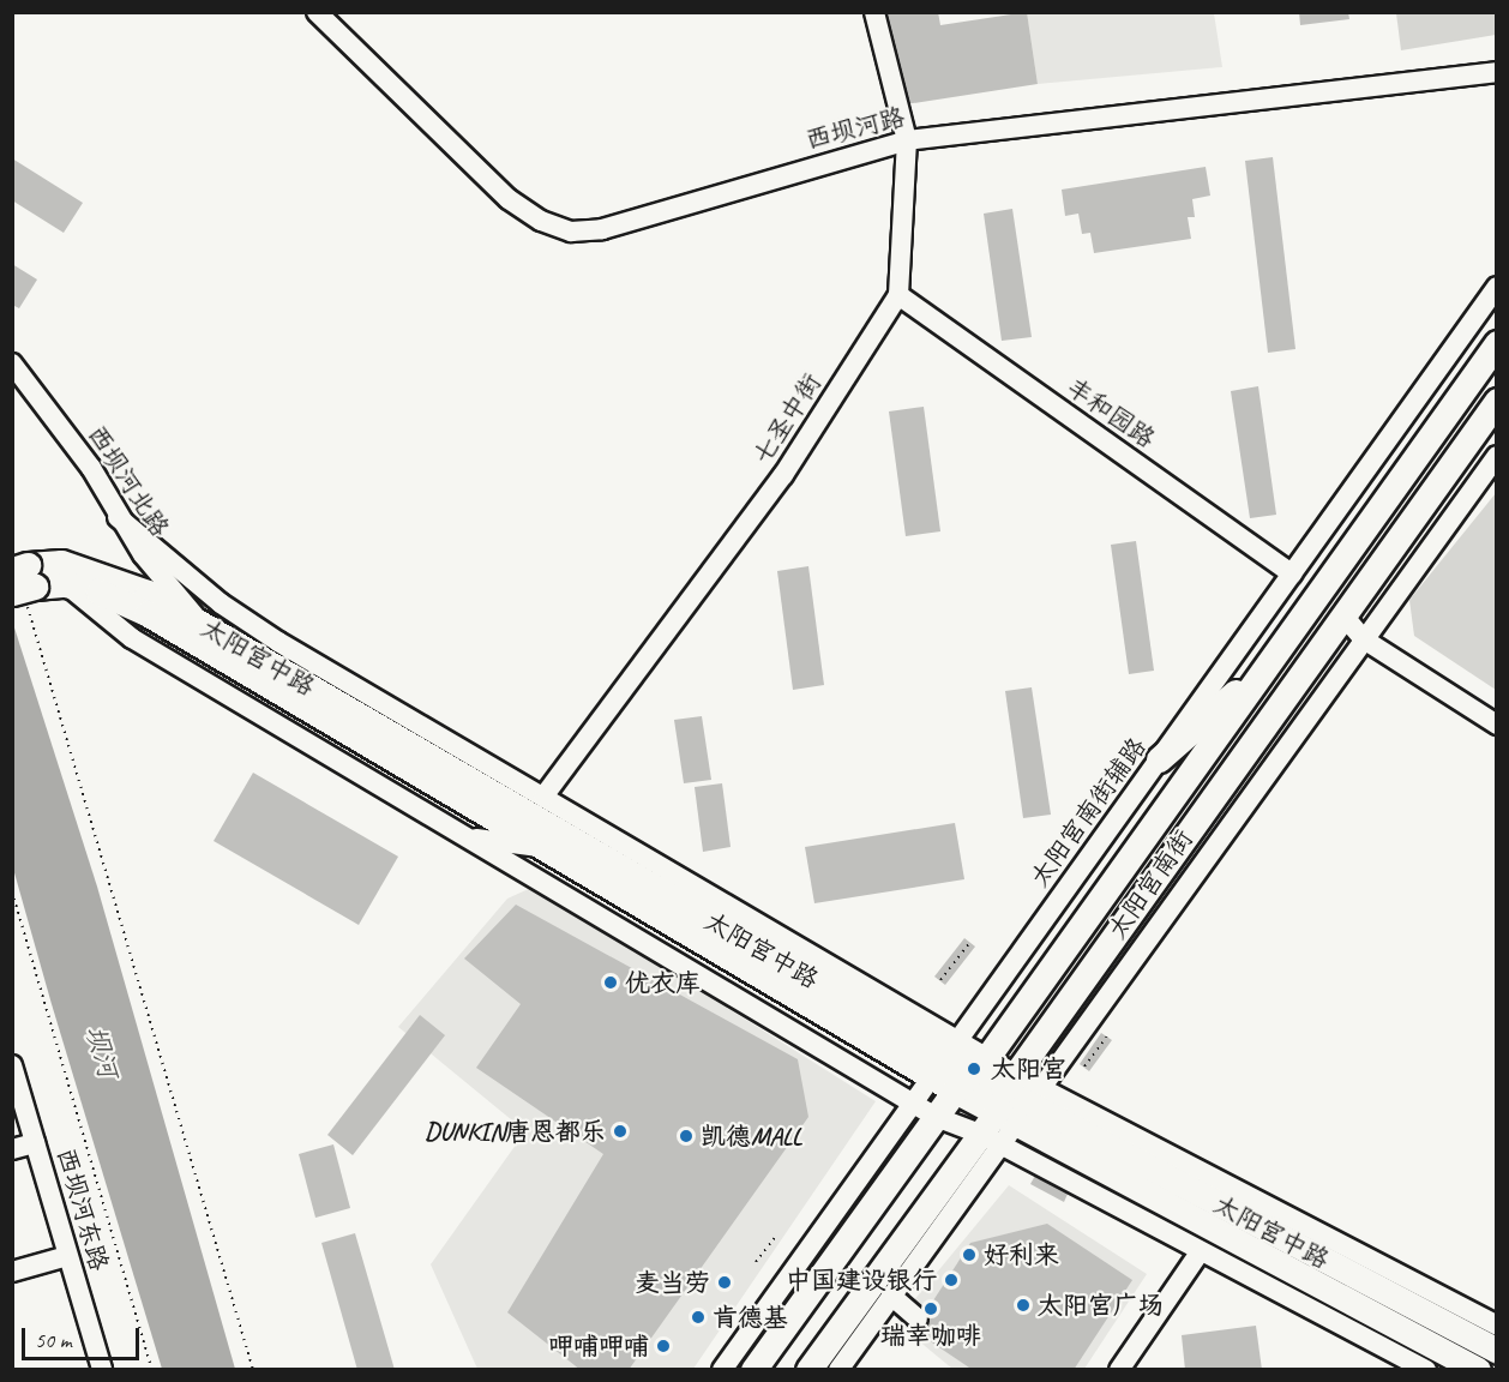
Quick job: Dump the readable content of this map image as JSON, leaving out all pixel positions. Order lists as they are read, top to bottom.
{
  "streets": {
    "main road": ["太阳宫中路", "太阳宫南街"],
    "street": [
      "西坝河路",
      "丰和园路",
      "七圣中街",
      "西坝河北路",
      "太阳宫南街辅路",
      "西坝河东路"
    ]
  },
  "crossings": [
    ["西坝河路", "七圣中街"],
    ["丰和园路", "七圣中街"],
    ["丰和园路", "太阳宫南街辅路"],
    ["七圣中街", "太阳宫中路"],
    ["西坝河北路", "太阳宫中路"],
    ["太阳宫中路", "太阳宫南街辅路"],
    ["太阳宫中路", "太阳宫南街"]
  ],
  "water": ["坝河"],
  "places": [
    "优衣库",
    "太阳宫",
    "DUNKIN唐恩都乐",
    "凯德MALL",
    "好利来",
    "中国建设银行",
    "麦当劳",
    "太阳宫广场",
    "瑞幸咖啡",
    "肯德基",
    "呷哺呷哺"
  ],
  "scale_bar": "50 m"
}
